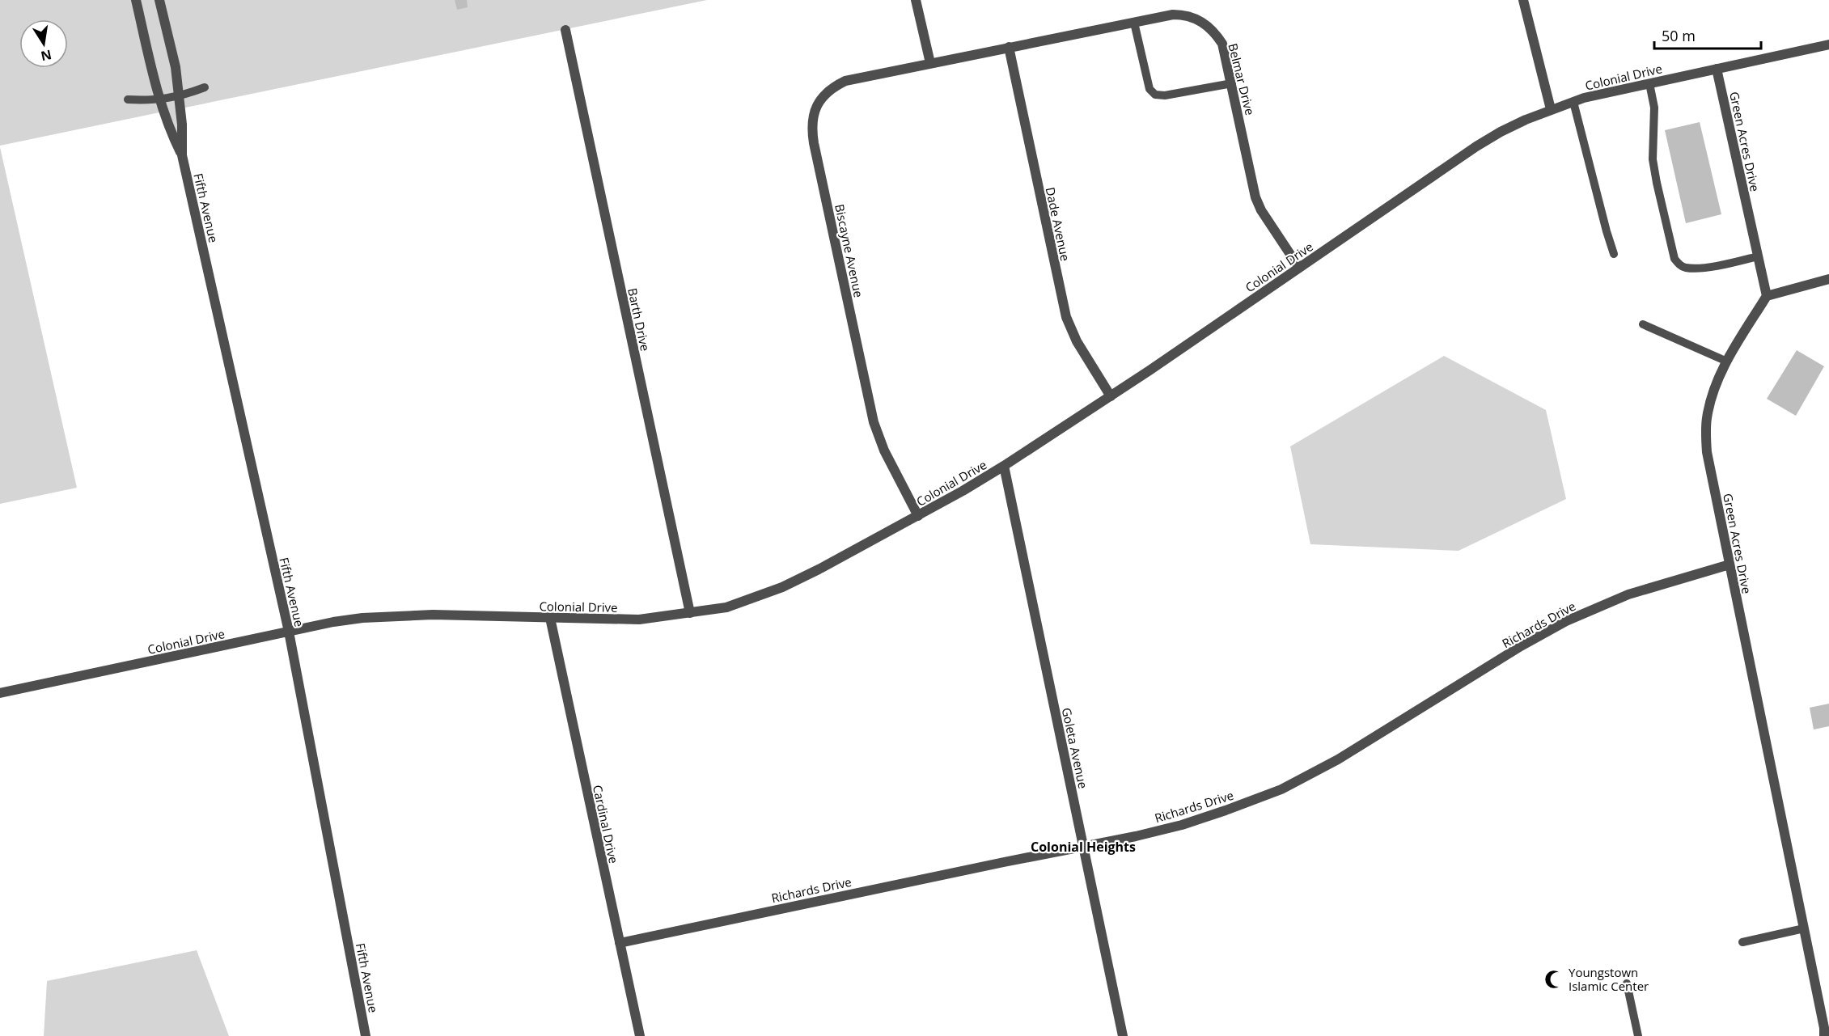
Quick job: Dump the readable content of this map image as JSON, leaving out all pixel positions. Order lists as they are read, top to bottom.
{
  "streets": {
    "street": [
      "Colonial Drive",
      "Belmar Drive",
      "Green Acres Drive",
      "Fifth Avenue",
      "Dade Avenue",
      "Biscayne Avenue",
      "Barth Drive",
      "Richards Drive",
      "Goleta Avenue",
      "Cardinal Drive"
    ]
  },
  "crossings": [
    ["Colonial Drive", "Belmar Drive"],
    ["Colonial Drive", "Green Acres Drive"],
    ["Colonial Drive", "Fifth Avenue"],
    ["Colonial Drive", "Dade Avenue"],
    ["Colonial Drive", "Biscayne Avenue"],
    ["Colonial Drive", "Barth Drive"],
    ["Colonial Drive", "Goleta Avenue"],
    ["Colonial Drive", "Cardinal Drive"],
    ["Belmar Drive", "Dade Avenue"],
    ["Belmar Drive", "Biscayne Avenue"],
    ["Green Acres Drive", "Richards Drive"],
    ["Richards Drive", "Goleta Avenue"],
    ["Richards Drive", "Cardinal Drive"]
  ],
  "districts": ["Colonial Heights"],
  "places": {
    "mosque": ["Youngstown Islamic Center"]
  },
  "scale_bar": "50 m",
  "north": "bottom"
}
